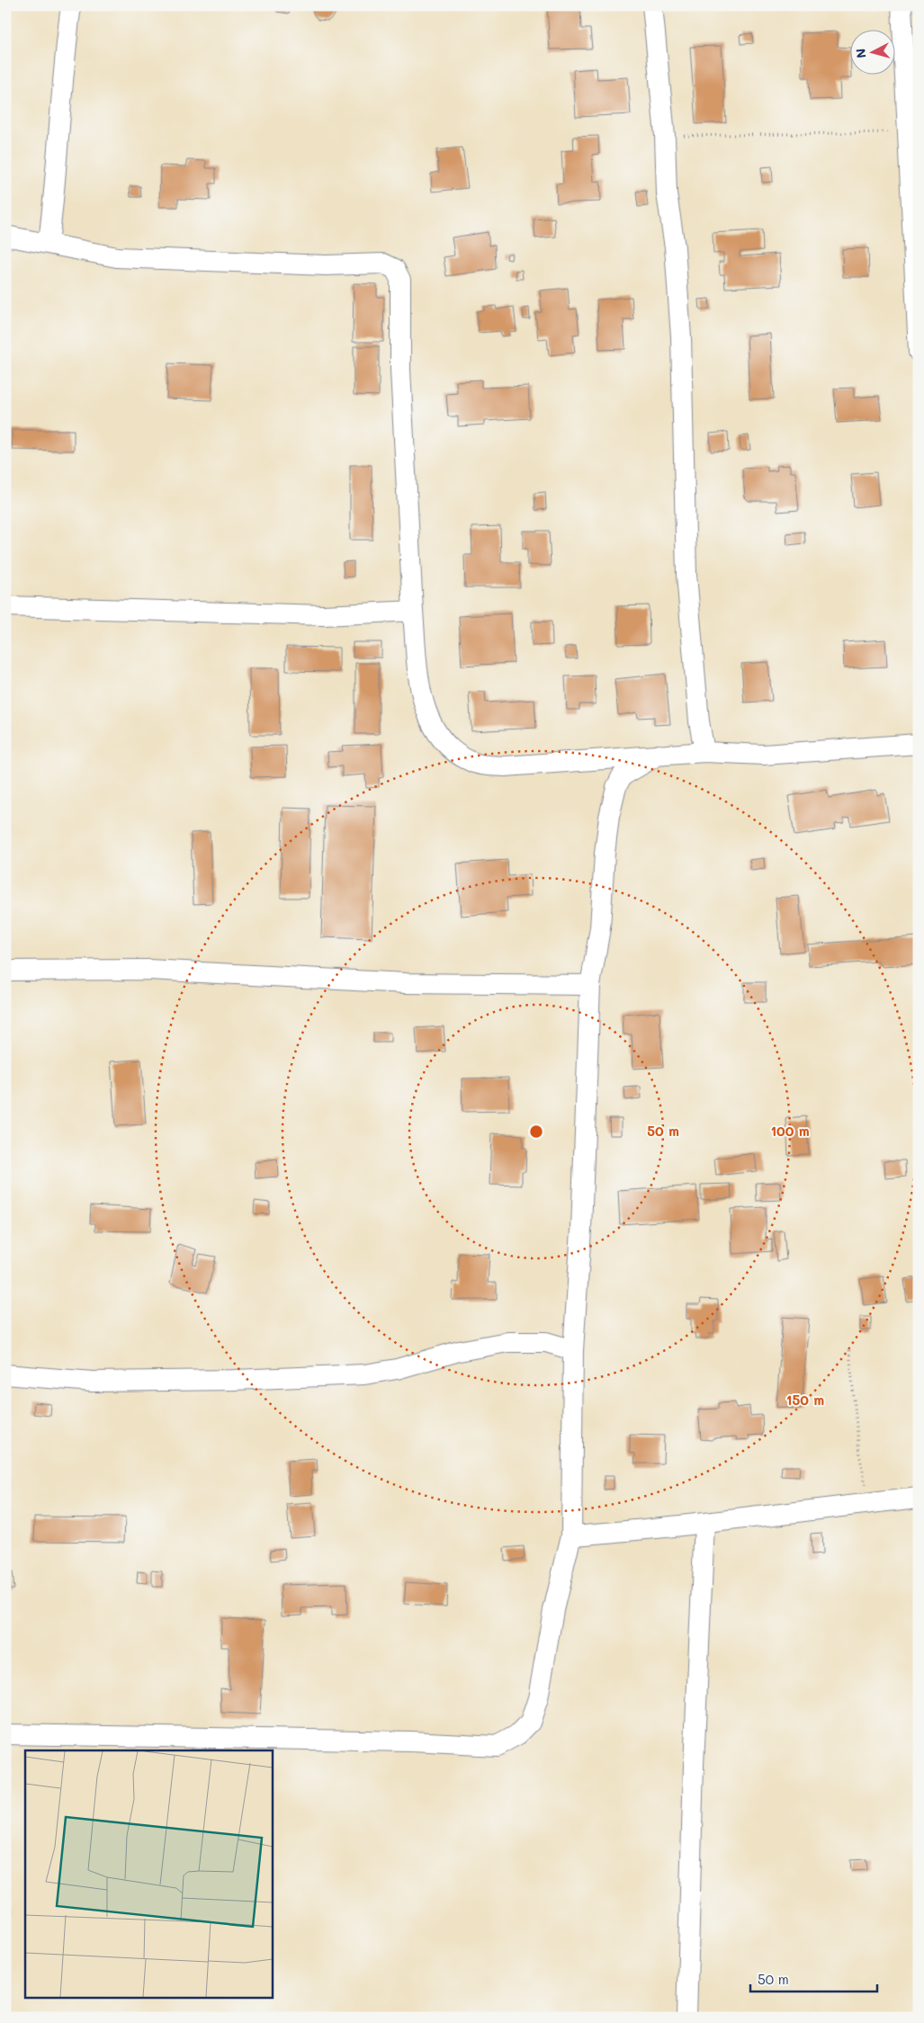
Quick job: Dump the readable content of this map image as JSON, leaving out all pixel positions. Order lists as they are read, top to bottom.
{
  "scale_bar": "50 m",
  "north": "left",
  "rings": ["50 m", "100 m", "150 m"]
}
